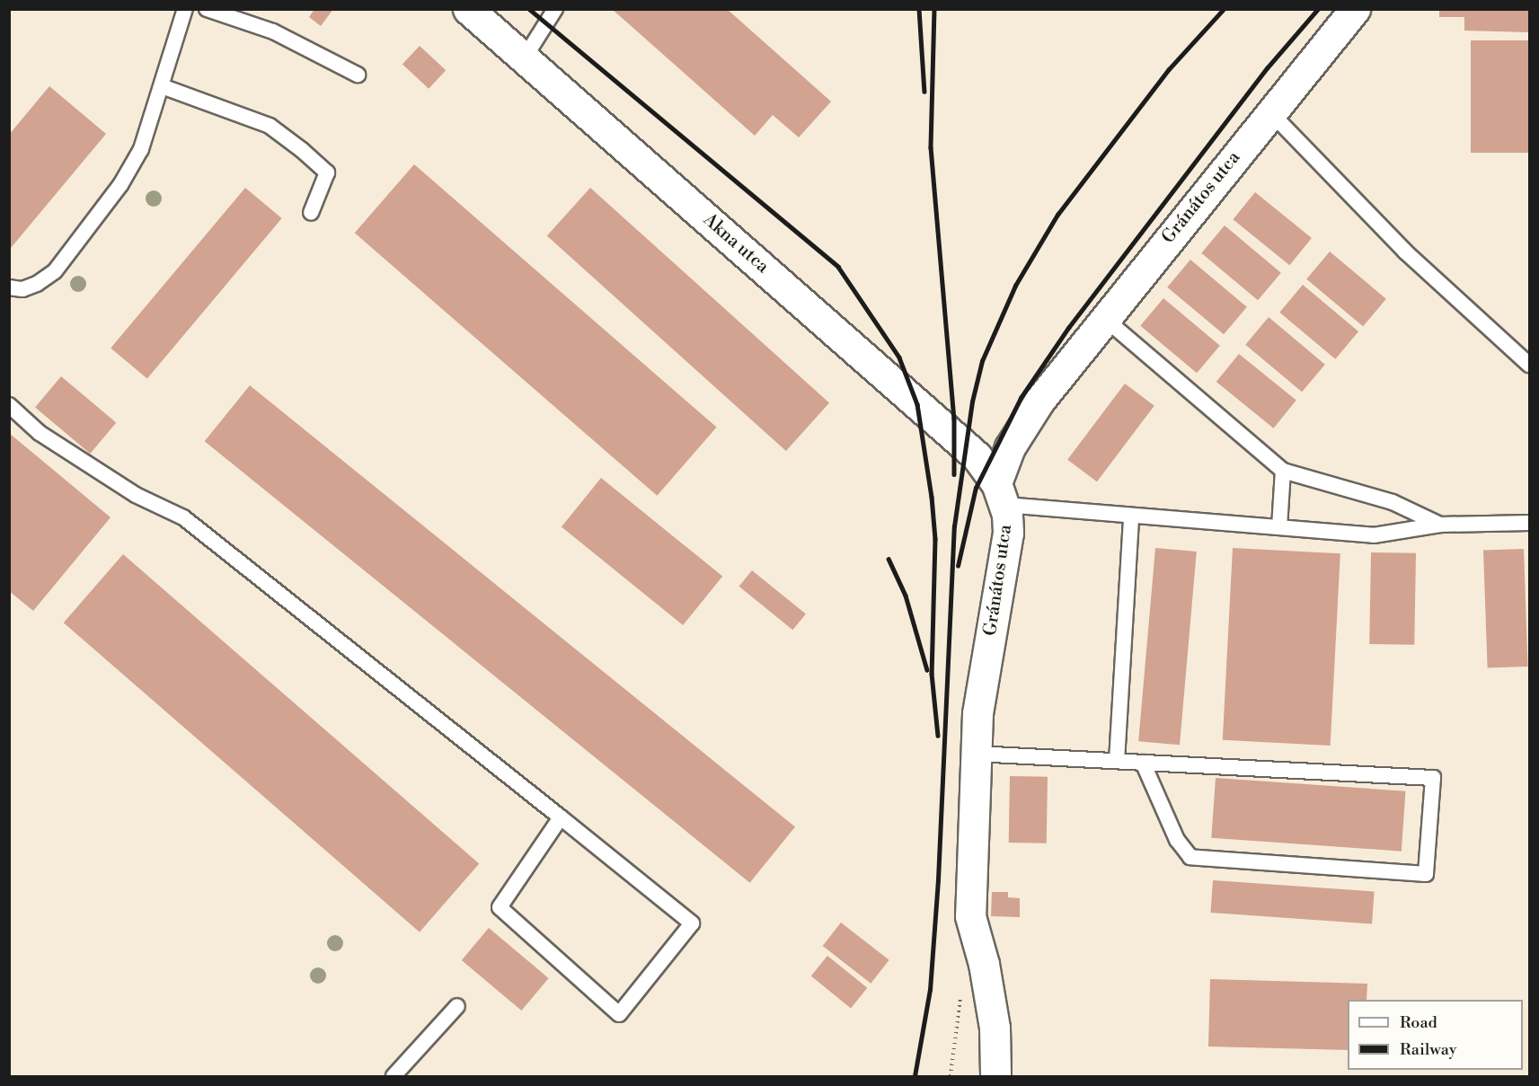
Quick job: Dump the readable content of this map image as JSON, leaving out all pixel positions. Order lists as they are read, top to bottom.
{
  "streets": {
    "street": ["Gránátos utca", "Akna utca"]
  },
  "crossings": [
    ["Gránátos utca", "Akna utca"]
  ],
  "legend": ["Road", "Railway"]
}
